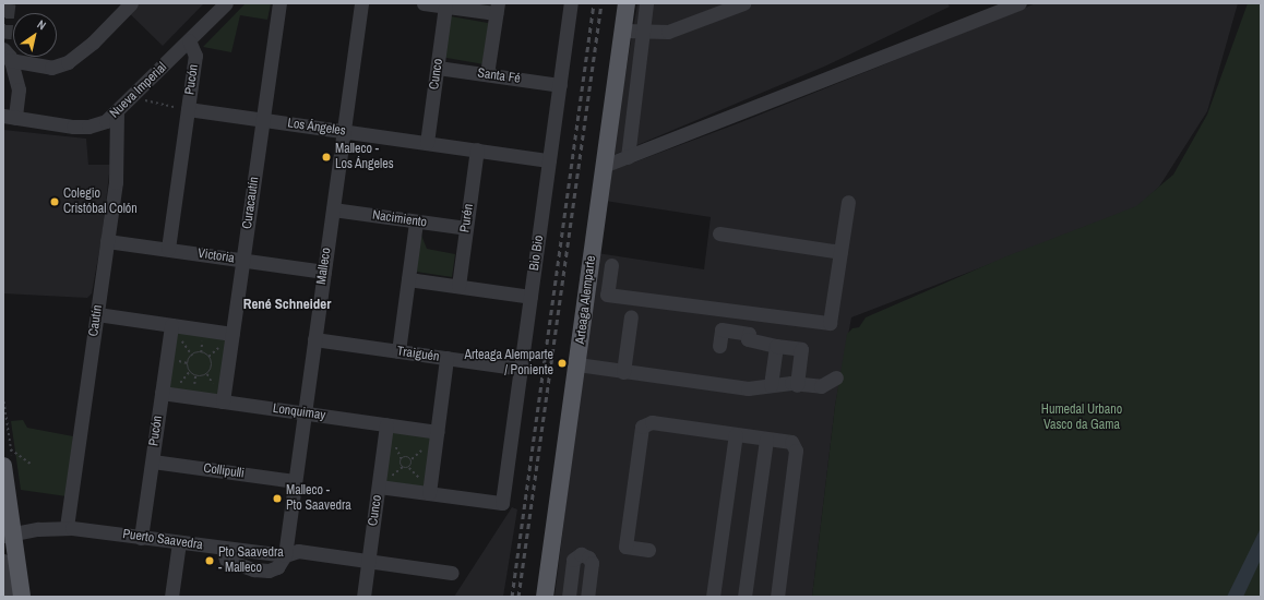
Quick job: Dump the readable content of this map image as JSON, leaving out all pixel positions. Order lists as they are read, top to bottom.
{
  "streets": {
    "main road": ["Arteaga Alemparte"],
    "street": [
      "Cunco",
      "Santa Fé",
      "Pucón",
      "Nueva Imperial",
      "Los Ángeles",
      "Curacautín",
      "Purén",
      "Nacimiento",
      "Bio Bio",
      "Victoria",
      "Malleco",
      "Cautín",
      "Traiguén",
      "Lonquimay",
      "Collipulli",
      "Puerto Saavedra"
    ]
  },
  "crossings": [
    ["Cunco", "Santa Fé"],
    ["Cunco", "Los Ángeles"],
    ["Cunco", "Lonquimay"],
    ["Cunco", "Puerto Saavedra"],
    ["Santa Fé", "Bio Bio"],
    ["Pucón", "Nueva Imperial"],
    ["Pucón", "Los Ángeles"],
    ["Pucón", "Victoria"],
    ["Pucón", "Lonquimay"],
    ["Pucón", "Collipulli"],
    ["Pucón", "Puerto Saavedra"],
    ["Nueva Imperial", "Cautín"],
    ["Los Ángeles", "Curacautín"],
    ["Los Ángeles", "Purén"],
    ["Los Ángeles", "Bio Bio"],
    ["Los Ángeles", "Malleco"],
    ["Curacautín", "Victoria"],
    ["Curacautín", "Lonquimay"],
    ["Purén", "Nacimiento"],
    ["Nacimiento", "Malleco"],
    ["Bio Bio", "Traiguén"],
    ["Victoria", "Malleco"],
    ["Victoria", "Cautín"],
    ["Malleco", "Traiguén"],
    ["Malleco", "Lonquimay"],
    ["Malleco", "Collipulli"],
    ["Malleco", "Puerto Saavedra"],
    ["Cautín", "Puerto Saavedra"]
  ],
  "districts": ["René Schneider"],
  "parks": ["Humedal Urbano Vasco da Gama"],
  "places": [
    "Malleco - Los Ángeles",
    "Colegio Cristóbal Colón",
    "Arteaga Alemparte / Poniente",
    "Malleco - Pto Saavedra",
    "Pto Saavedra - Malleco"
  ],
  "north": "top right"
}
